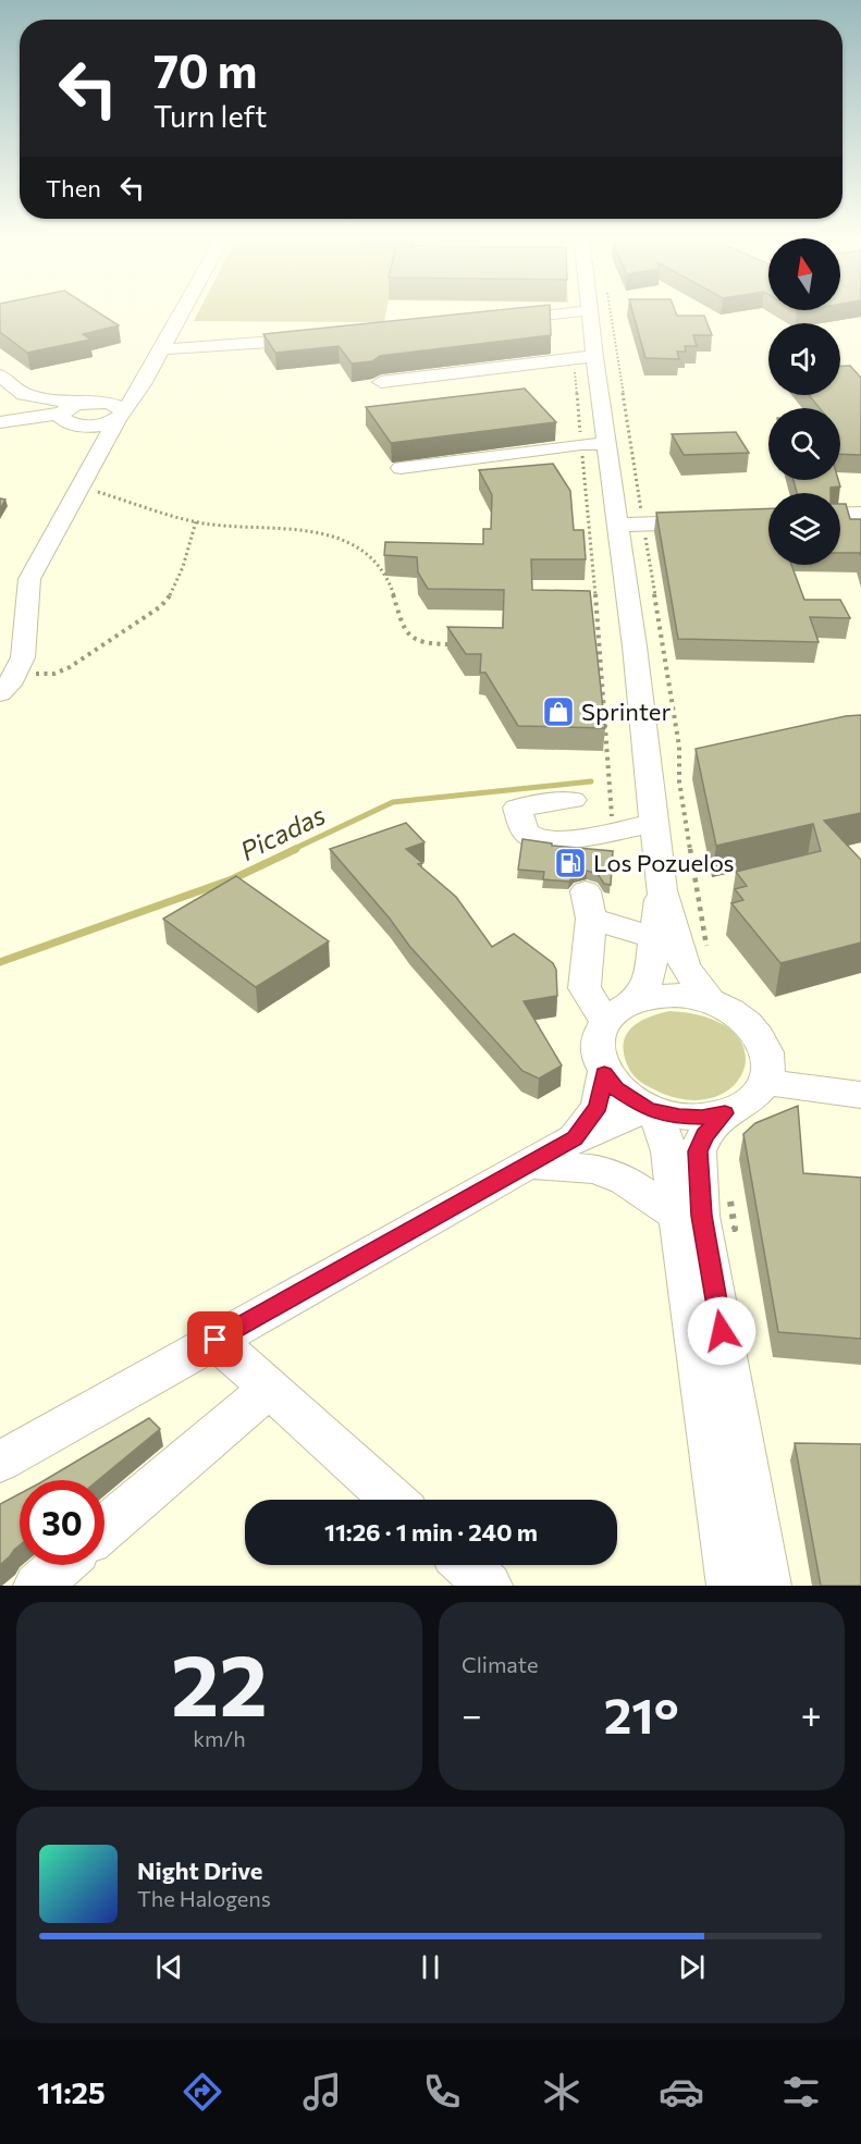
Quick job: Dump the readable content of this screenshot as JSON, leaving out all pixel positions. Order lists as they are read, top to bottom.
{
  "water": ["Picadas"],
  "places": {
    "shop": ["Sprinter"],
    "fuel station": ["Los Pozuelos"]
  },
  "north": "top",
  "page": {
    "turn": ["70 m", "Turn left"],
    "then": "Then",
    "limit": "30",
    "trip": "11:26 · 1 min · 240 m",
    "tile": [
      ["22", "km/h"],
      "Climate"
    ],
    "heat": ["−", "21°", "+"],
    "song": ["Night Drive", "The Halogens"],
    "tabs": "11:25"
  }
}
